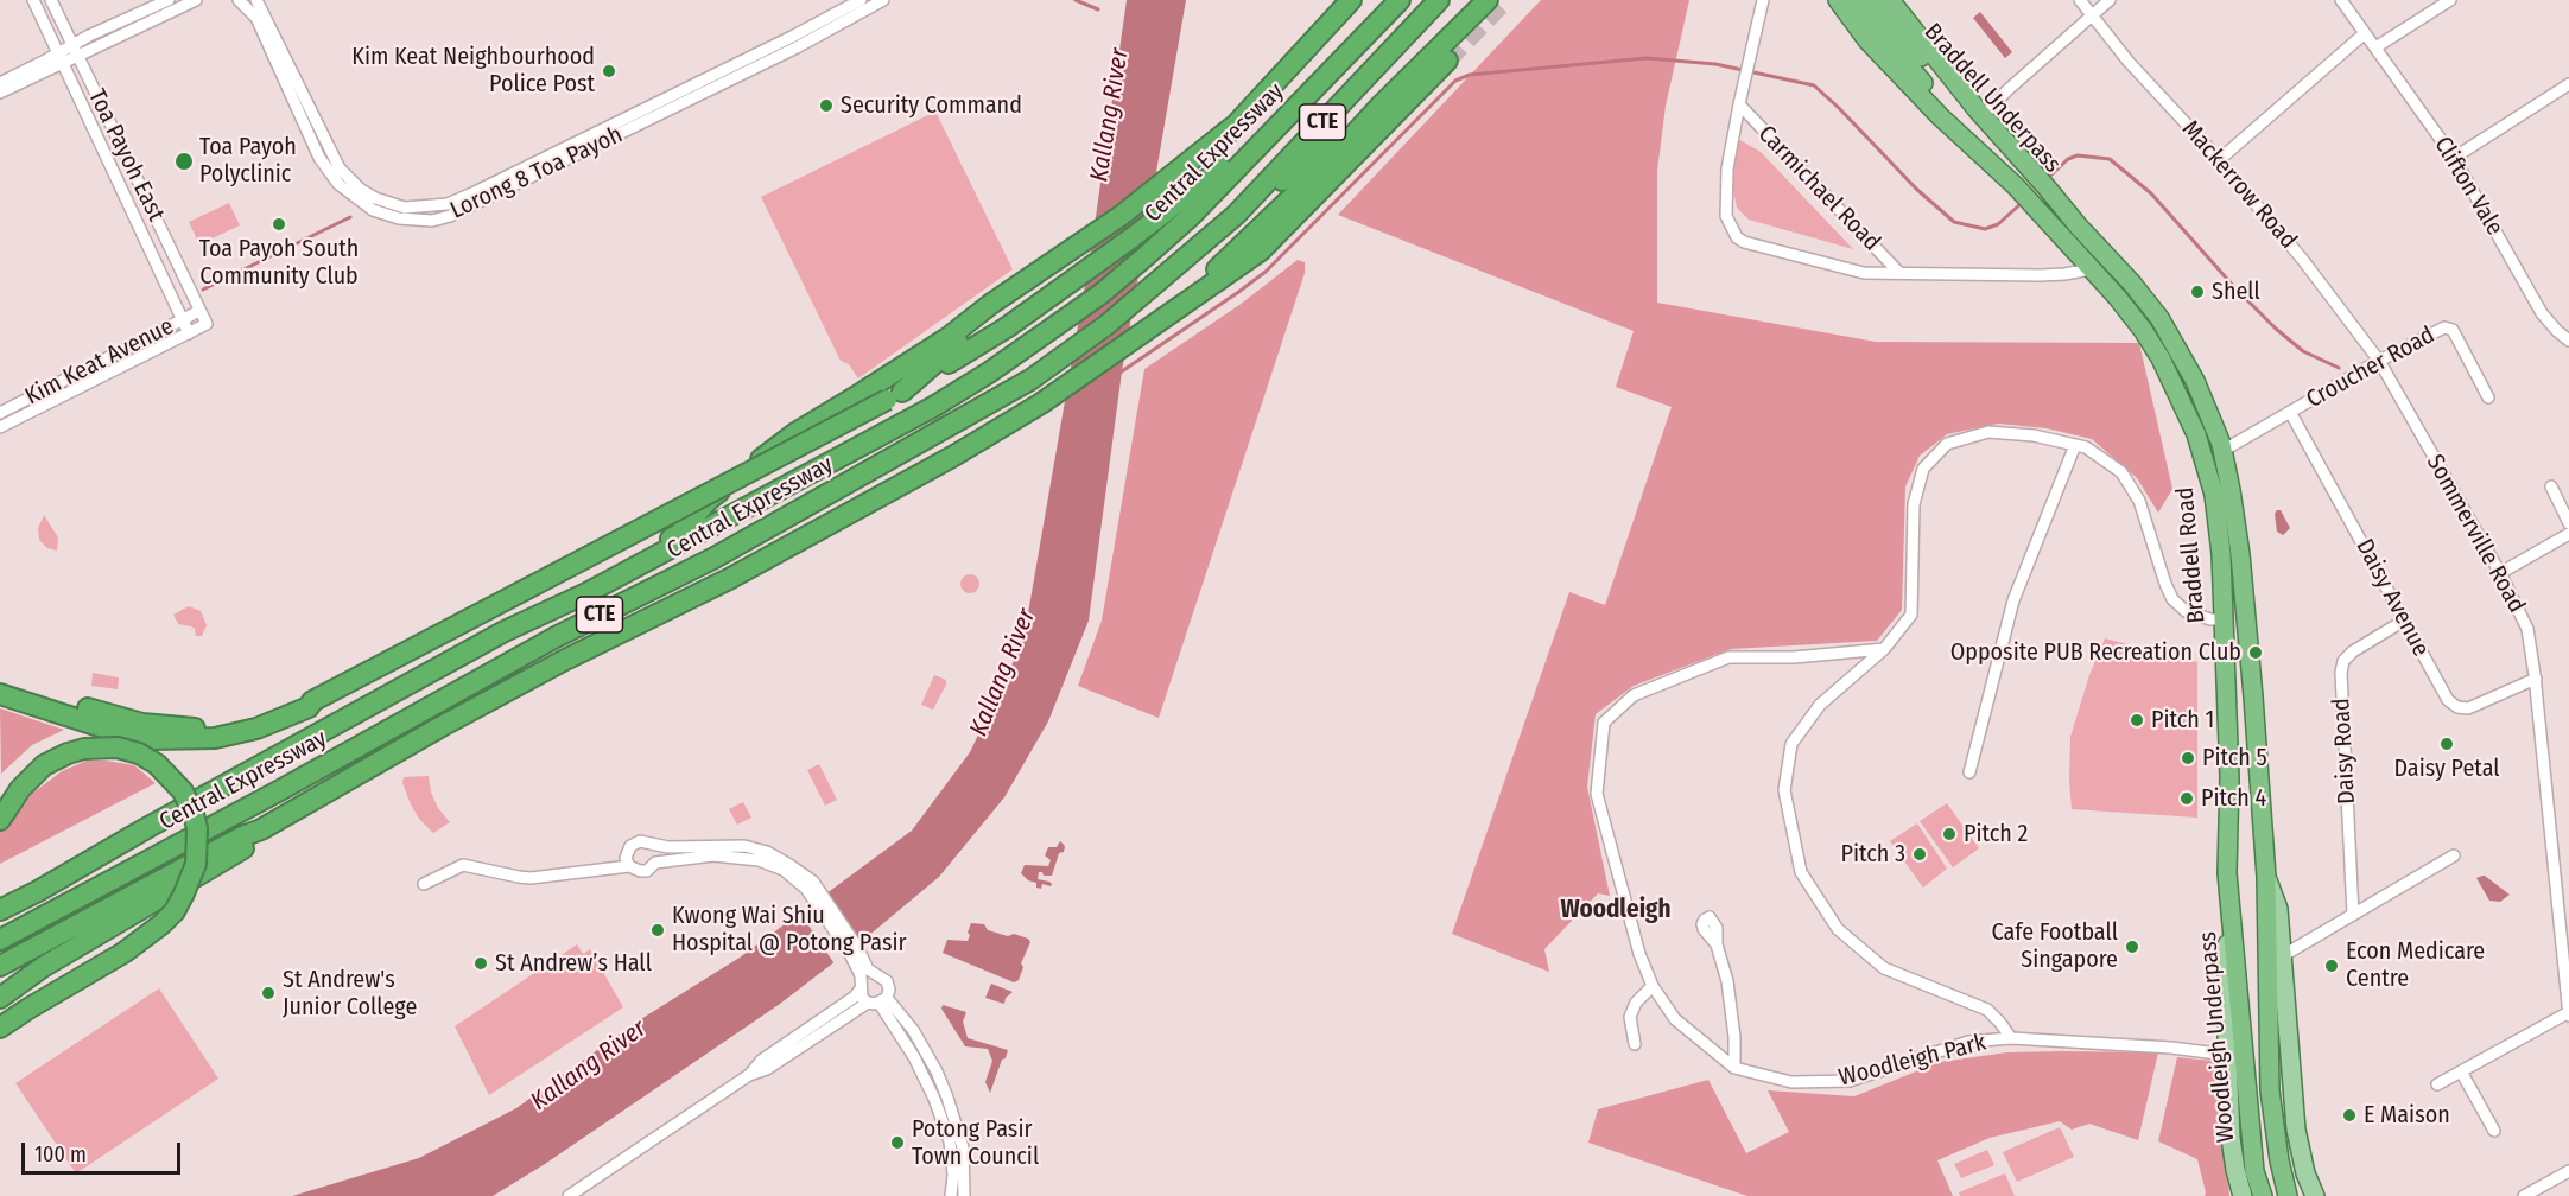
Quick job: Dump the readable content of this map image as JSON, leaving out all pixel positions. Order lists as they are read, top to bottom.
{
  "streets": {
    "highway": [
      "Braddell Underpass",
      "CTE",
      "Central Expressway",
      "Braddell Road",
      "Woodleigh Underpass"
    ],
    "street": [
      "Toa Payoh East",
      "Lorong 8 Toa Payoh",
      "Mackerrow Road",
      "Clifton Vale",
      "Carmichael Road",
      "Kim Keat Avenue",
      "Croucher Road",
      "Sommerville Road",
      "Daisy Avenue",
      "Daisy Road",
      "Woodleigh Park"
    ]
  },
  "crossings": [
    ["Braddell Underpass", "Braddell Road"],
    ["Toa Payoh East", "Kim Keat Avenue"],
    ["Mackerrow Road", "Croucher Road"],
    ["Mackerrow Road", "Sommerville Road"],
    ["Carmichael Road", "Braddell Road"],
    ["Croucher Road", "Sommerville Road"],
    ["Croucher Road", "Braddell Road"],
    ["Croucher Road", "Daisy Avenue"],
    ["Sommerville Road", "Daisy Avenue"],
    ["Braddell Road", "Woodleigh Underpass"],
    ["Braddell Road", "Woodleigh Park"],
    ["Daisy Avenue", "Daisy Road"]
  ],
  "districts": ["Woodleigh"],
  "water": ["Kallang River"],
  "places": [
    "Kim Keat Neighbourhood Police Post",
    "Security Command",
    "Toa Payoh Polyclinic",
    "Toa Payoh South Community Club",
    "Shell",
    "Opposite PUB Recreation Club",
    "Pitch 1",
    "Daisy Petal",
    "Pitch 5",
    "Pitch 4",
    "Pitch 2",
    "Pitch 3",
    "Kwong Wai Shiu Hospital @ Potong Pasir",
    "Cafe Football Singapore",
    "St Andrew’s Hall",
    "Econ Medicare Centre",
    "St Andrew's Junior College",
    "E Maison",
    "Potong Pasir Town Council"
  ],
  "scale_bar": "100 m"
}
